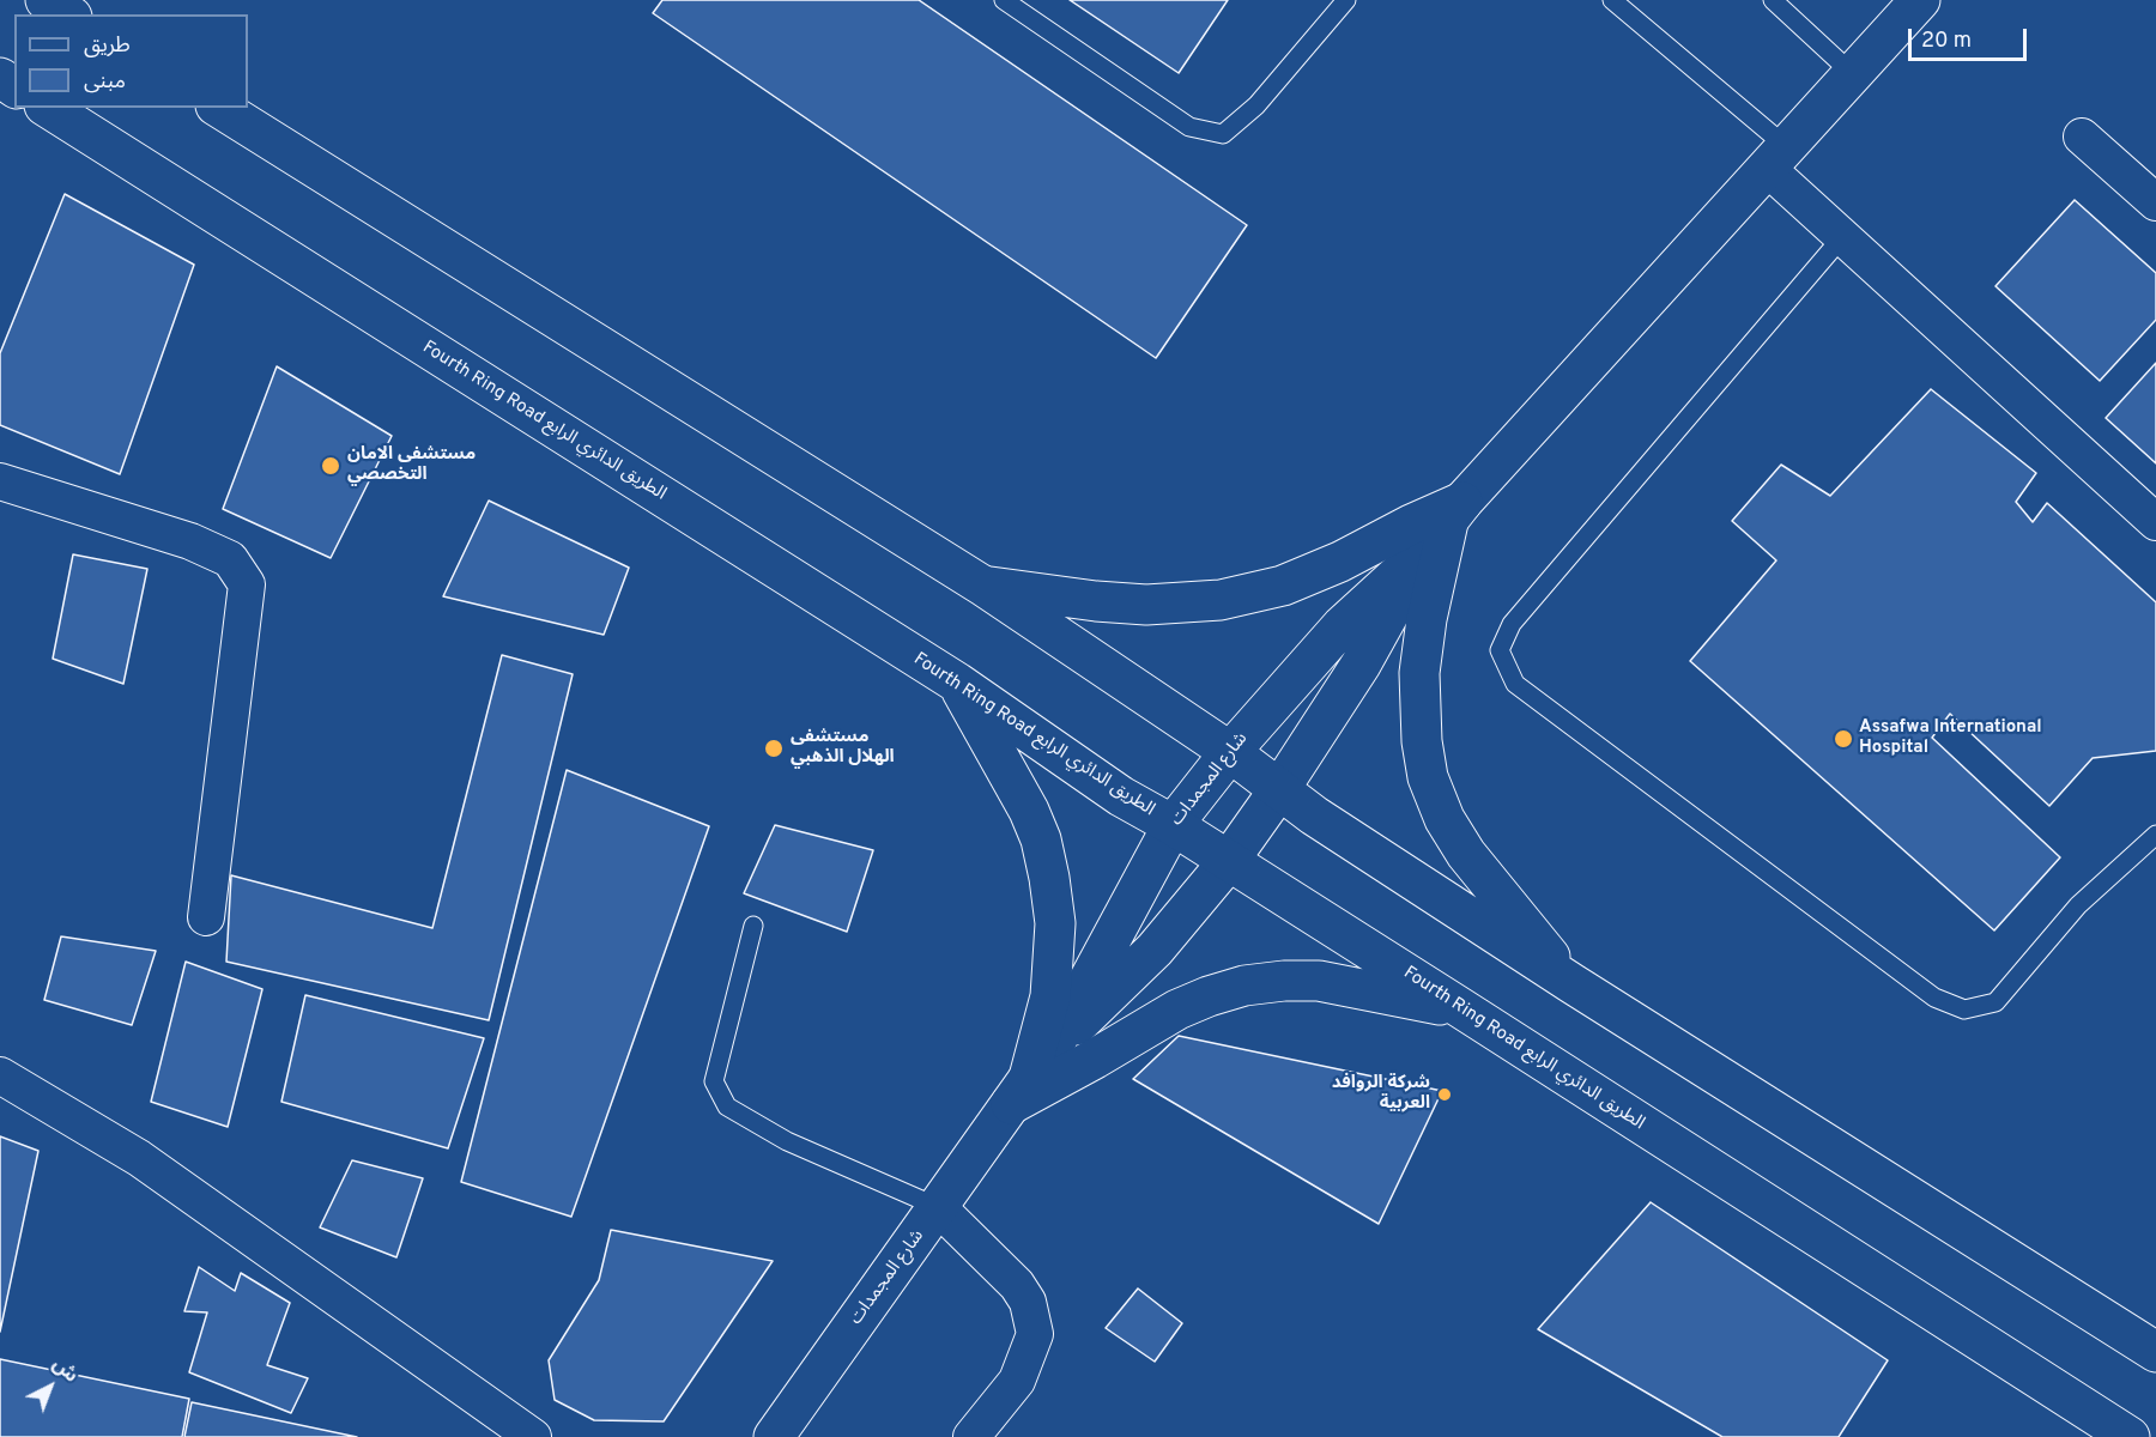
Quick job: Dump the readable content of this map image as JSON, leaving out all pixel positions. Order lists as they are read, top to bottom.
{
  "streets": {
    "main road": ["Fourth Ring Road الطريق الدائري الرابع", "شارع المجمدات"]
  },
  "crossings": [
    ["Fourth Ring Road الطريق الدائري الرابع", "شارع المجمدات"]
  ],
  "places": [
    "مستشفى الامان التخصصي",
    "Assafwa International Hospital",
    "مستشفى الهلال الذهبي",
    "شركة الروافد العربية"
  ],
  "legend": ["طريق", "مبنى"],
  "scale_bar": "20 m",
  "north": "top right"
}
